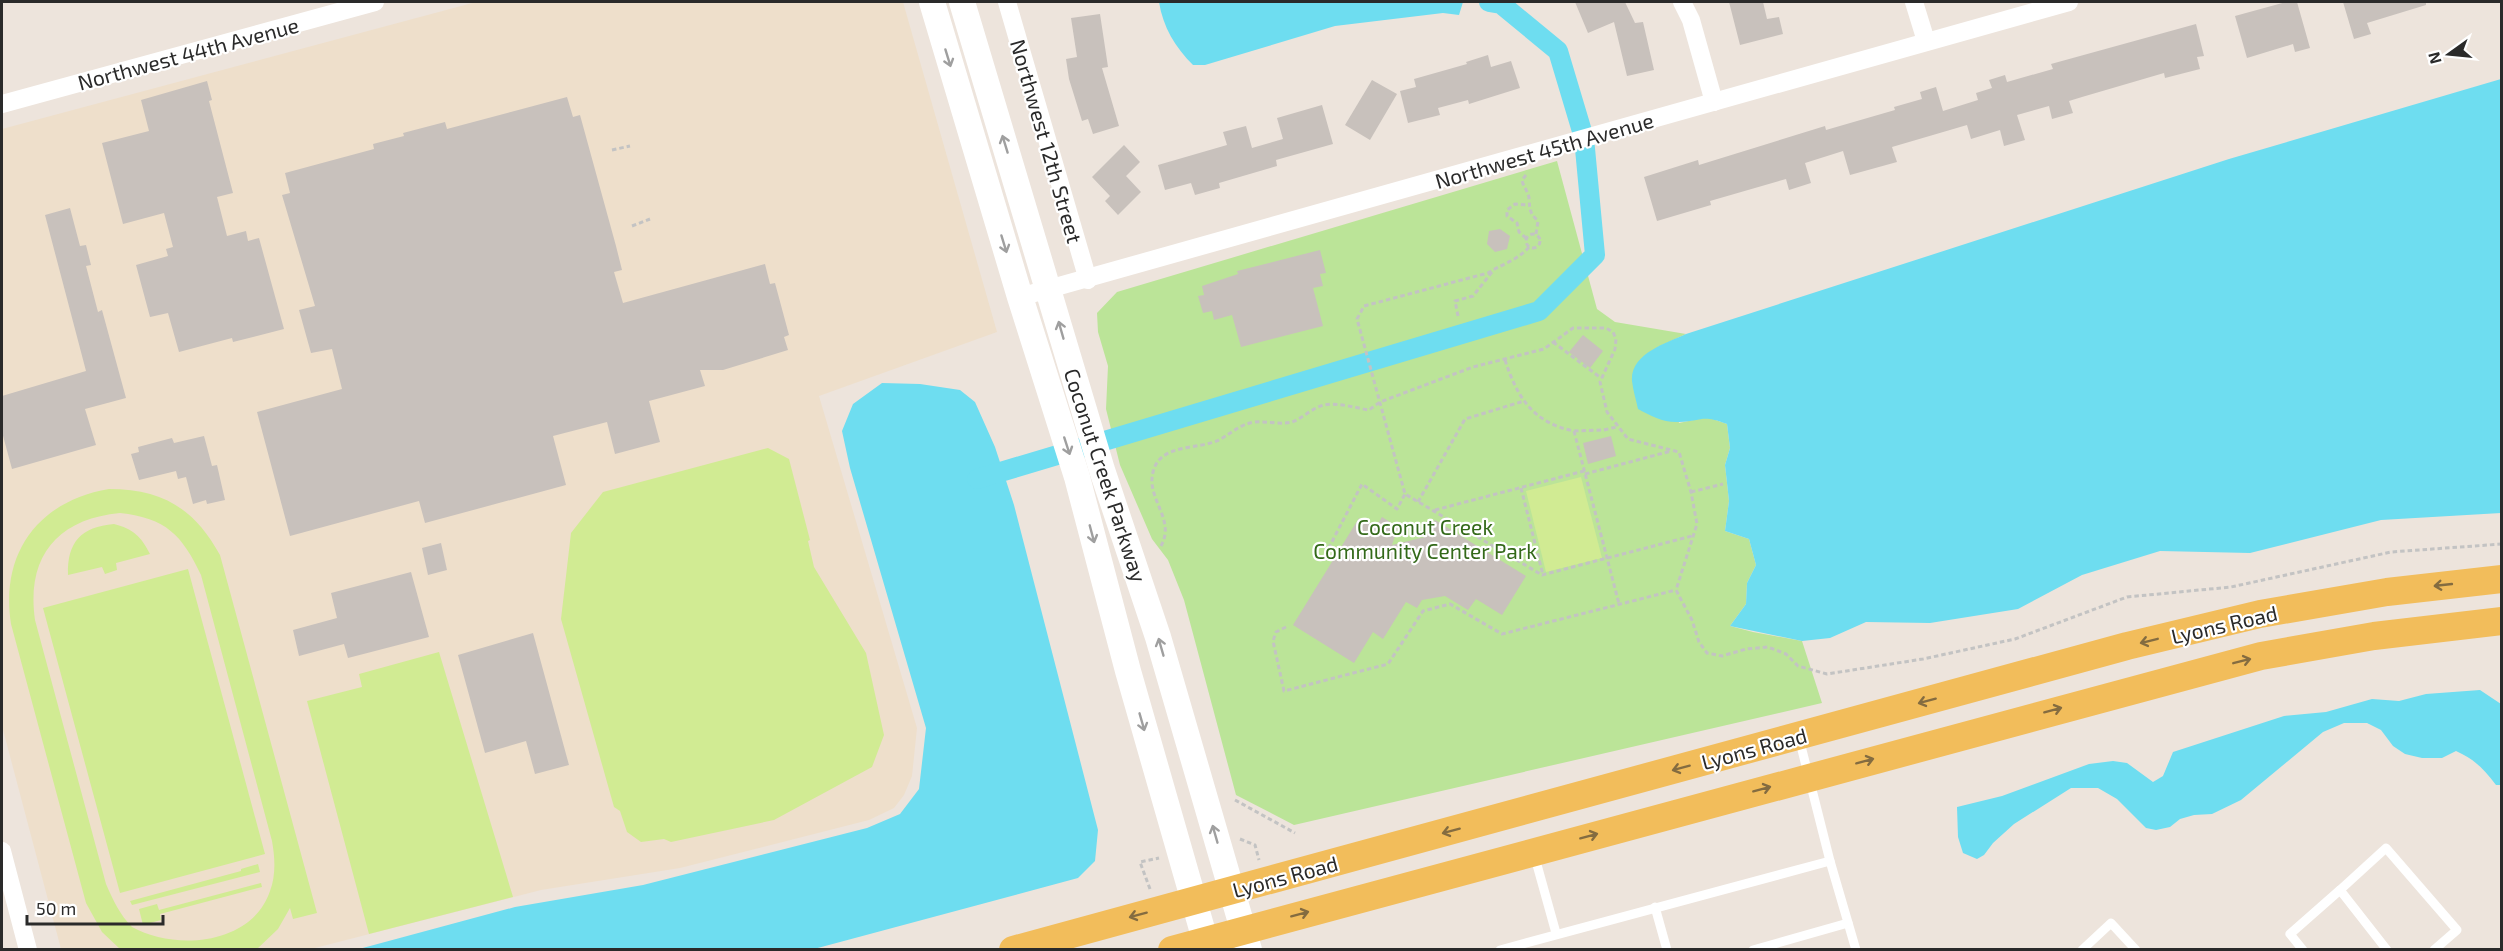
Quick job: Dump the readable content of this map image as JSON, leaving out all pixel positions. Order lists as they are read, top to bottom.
{
  "streets": {
    "main road": ["Coconut Creek Parkway", "Lyons Road"],
    "street": ["Northwest 44th Avenue", "Northwest 12th Street", "Northwest 45th Avenue"]
  },
  "crossings": [
    ["Northwest 12th Street", "Northwest 45th Avenue"],
    ["Northwest 45th Avenue", "Coconut Creek Parkway"],
    ["Coconut Creek Parkway", "Lyons Road"]
  ],
  "parks": ["Coconut Creek Community Center Park"],
  "scale_bar": "50 m",
  "north": "left"
}
